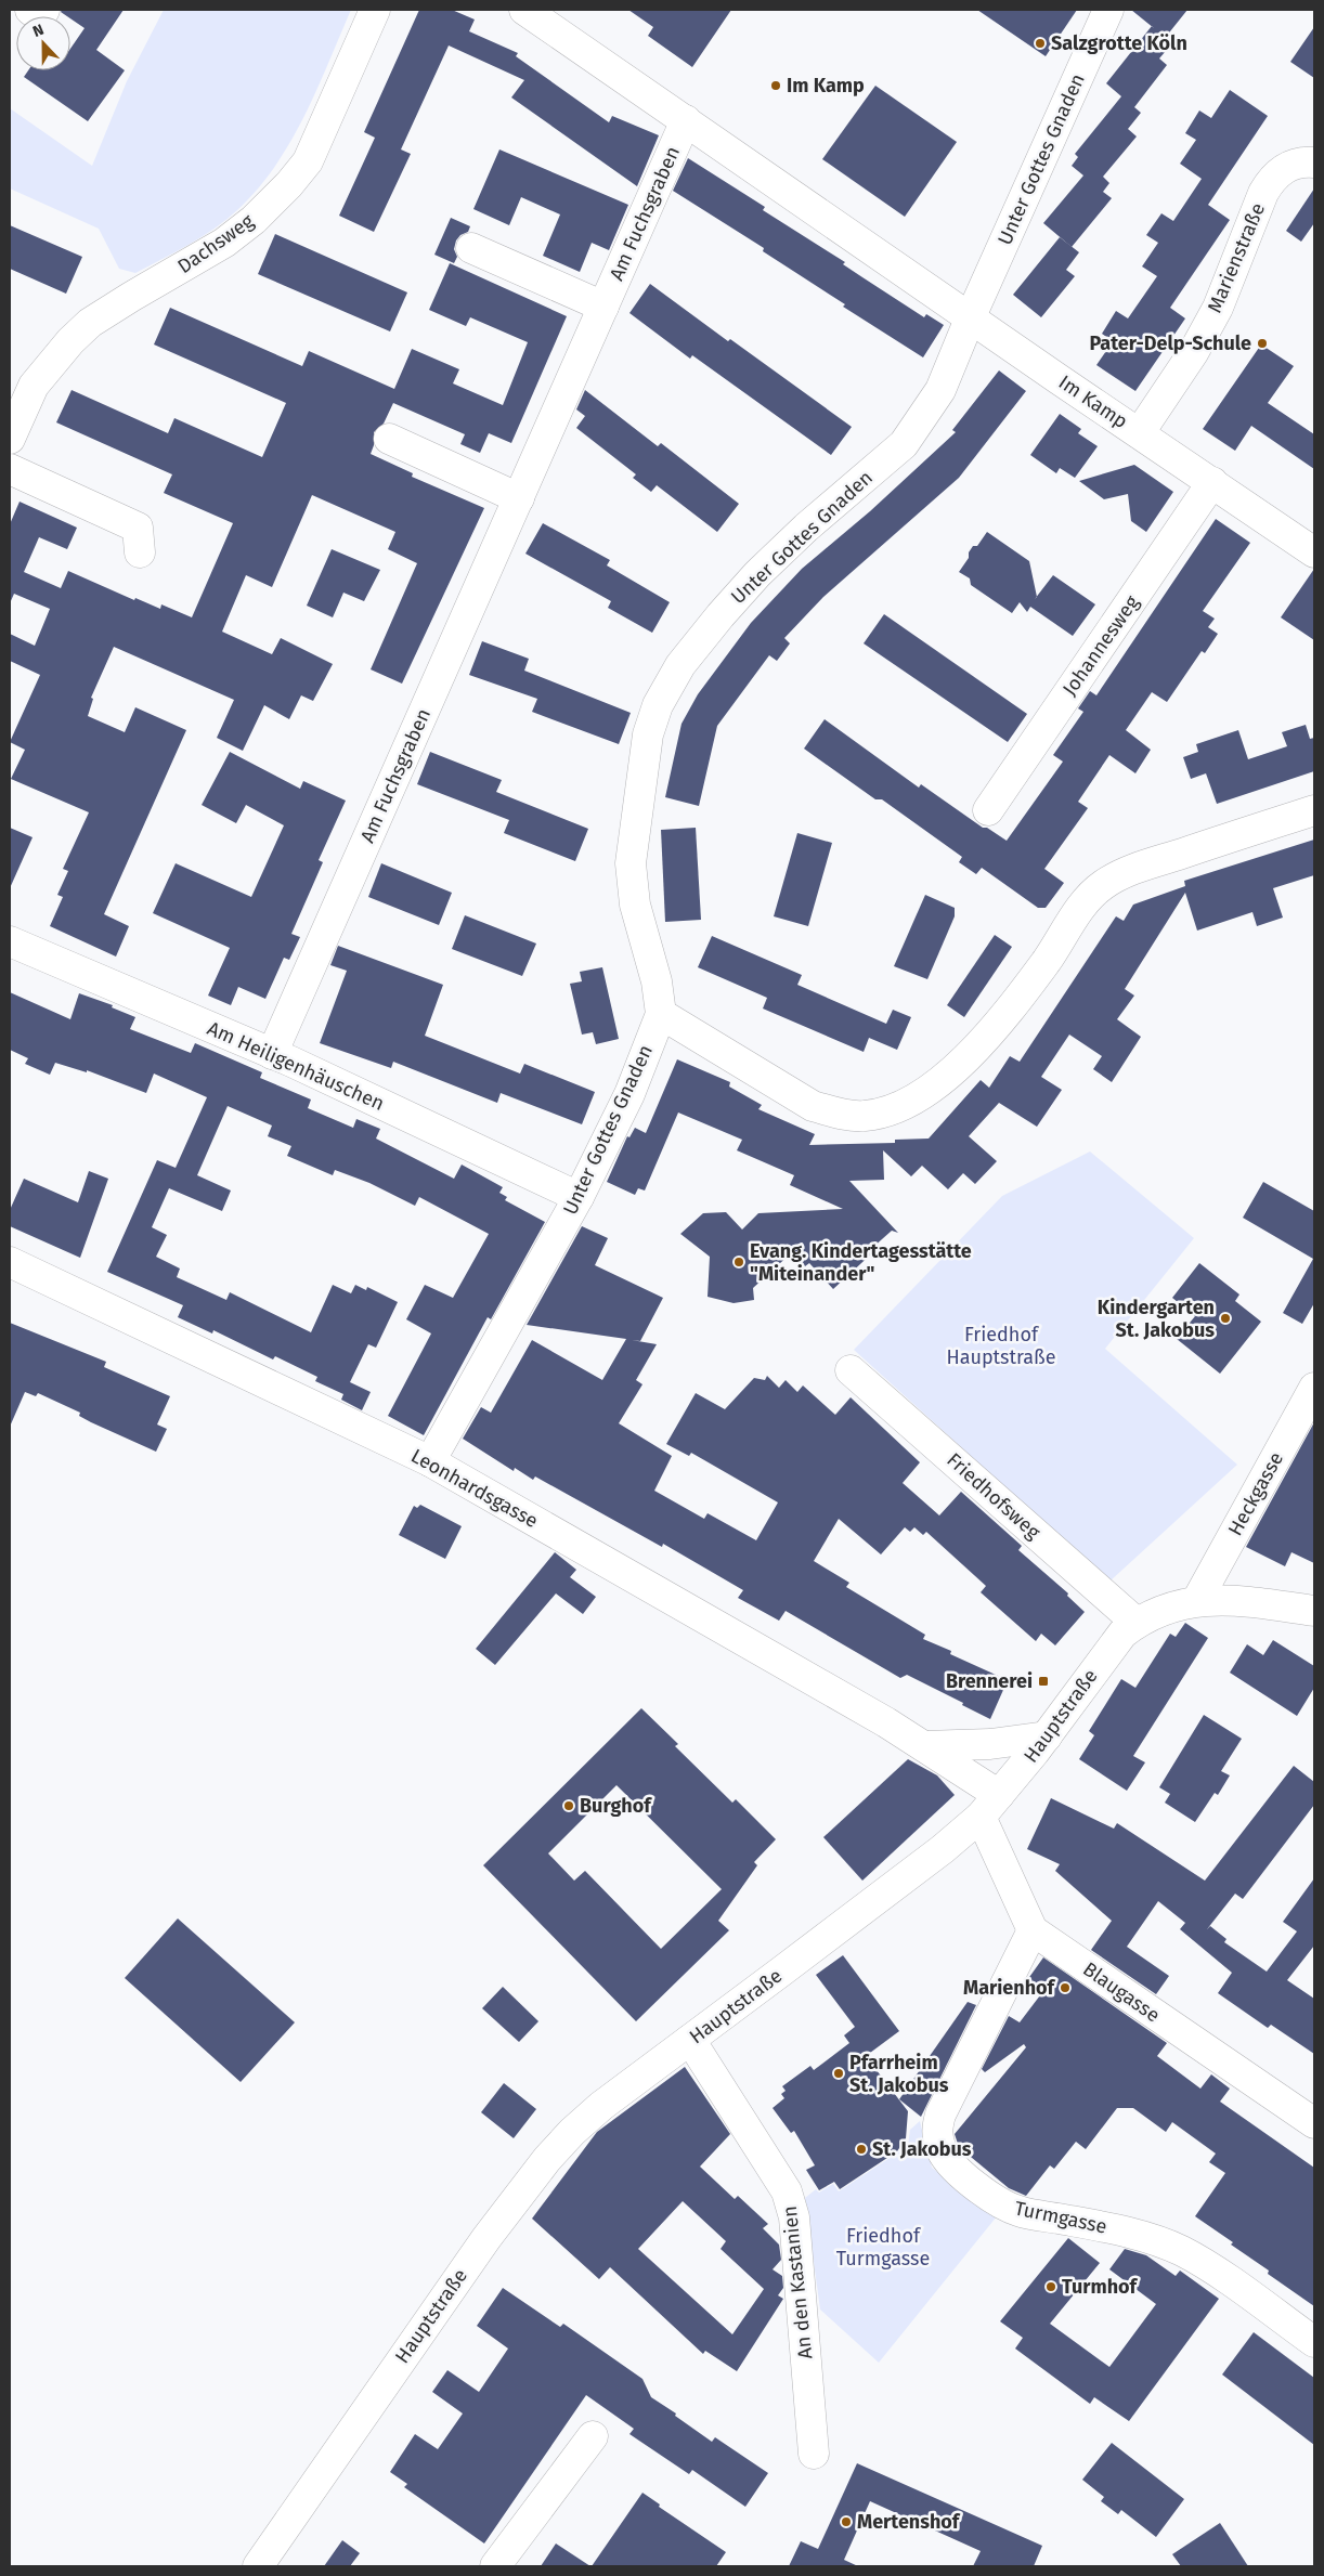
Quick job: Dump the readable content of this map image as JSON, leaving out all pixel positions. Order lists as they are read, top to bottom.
{
  "streets": {
    "street": [
      "Unter Gottes Gnaden",
      "Am Fuchsgraben",
      "Dachsweg",
      "Marienstraße",
      "Im Kamp",
      "Johannesweg",
      "Am Heiligenhäuschen",
      "Leonhardsgasse",
      "Heckgasse",
      "Friedhofsweg",
      "Hauptstraße",
      "Blaugasse",
      "Turmgasse",
      "An den Kastanien"
    ]
  },
  "crossings": [
    ["Unter Gottes Gnaden", "Im Kamp"],
    ["Unter Gottes Gnaden", "Am Heiligenhäuschen"],
    ["Unter Gottes Gnaden", "Leonhardsgasse"],
    ["Am Fuchsgraben", "Im Kamp"],
    ["Am Fuchsgraben", "Am Heiligenhäuschen"],
    ["Marienstraße", "Im Kamp"],
    ["Im Kamp", "Johannesweg"],
    ["Leonhardsgasse", "Hauptstraße"],
    ["Heckgasse", "Hauptstraße"],
    ["Friedhofsweg", "Hauptstraße"],
    ["Hauptstraße", "An den Kastanien"],
    ["Blaugasse", "Turmgasse"]
  ],
  "parks": ["Friedhof Hauptstraße", "Friedhof Turmgasse"],
  "places": {
    "other": [
      "Salzgrotte Köln",
      "Im Kamp",
      "Pater-Delp-Schule",
      "Evang. Kindertagesstätte \"Miteinander\"",
      "Kindergarten St. Jakobus",
      "Burghof",
      "Marienhof",
      "Pfarrheim St. Jakobus",
      "St. Jakobus",
      "Turmhof",
      "Mertenshof"
    ],
    "transit": ["Brennerei"]
  },
  "north": "top"
}
